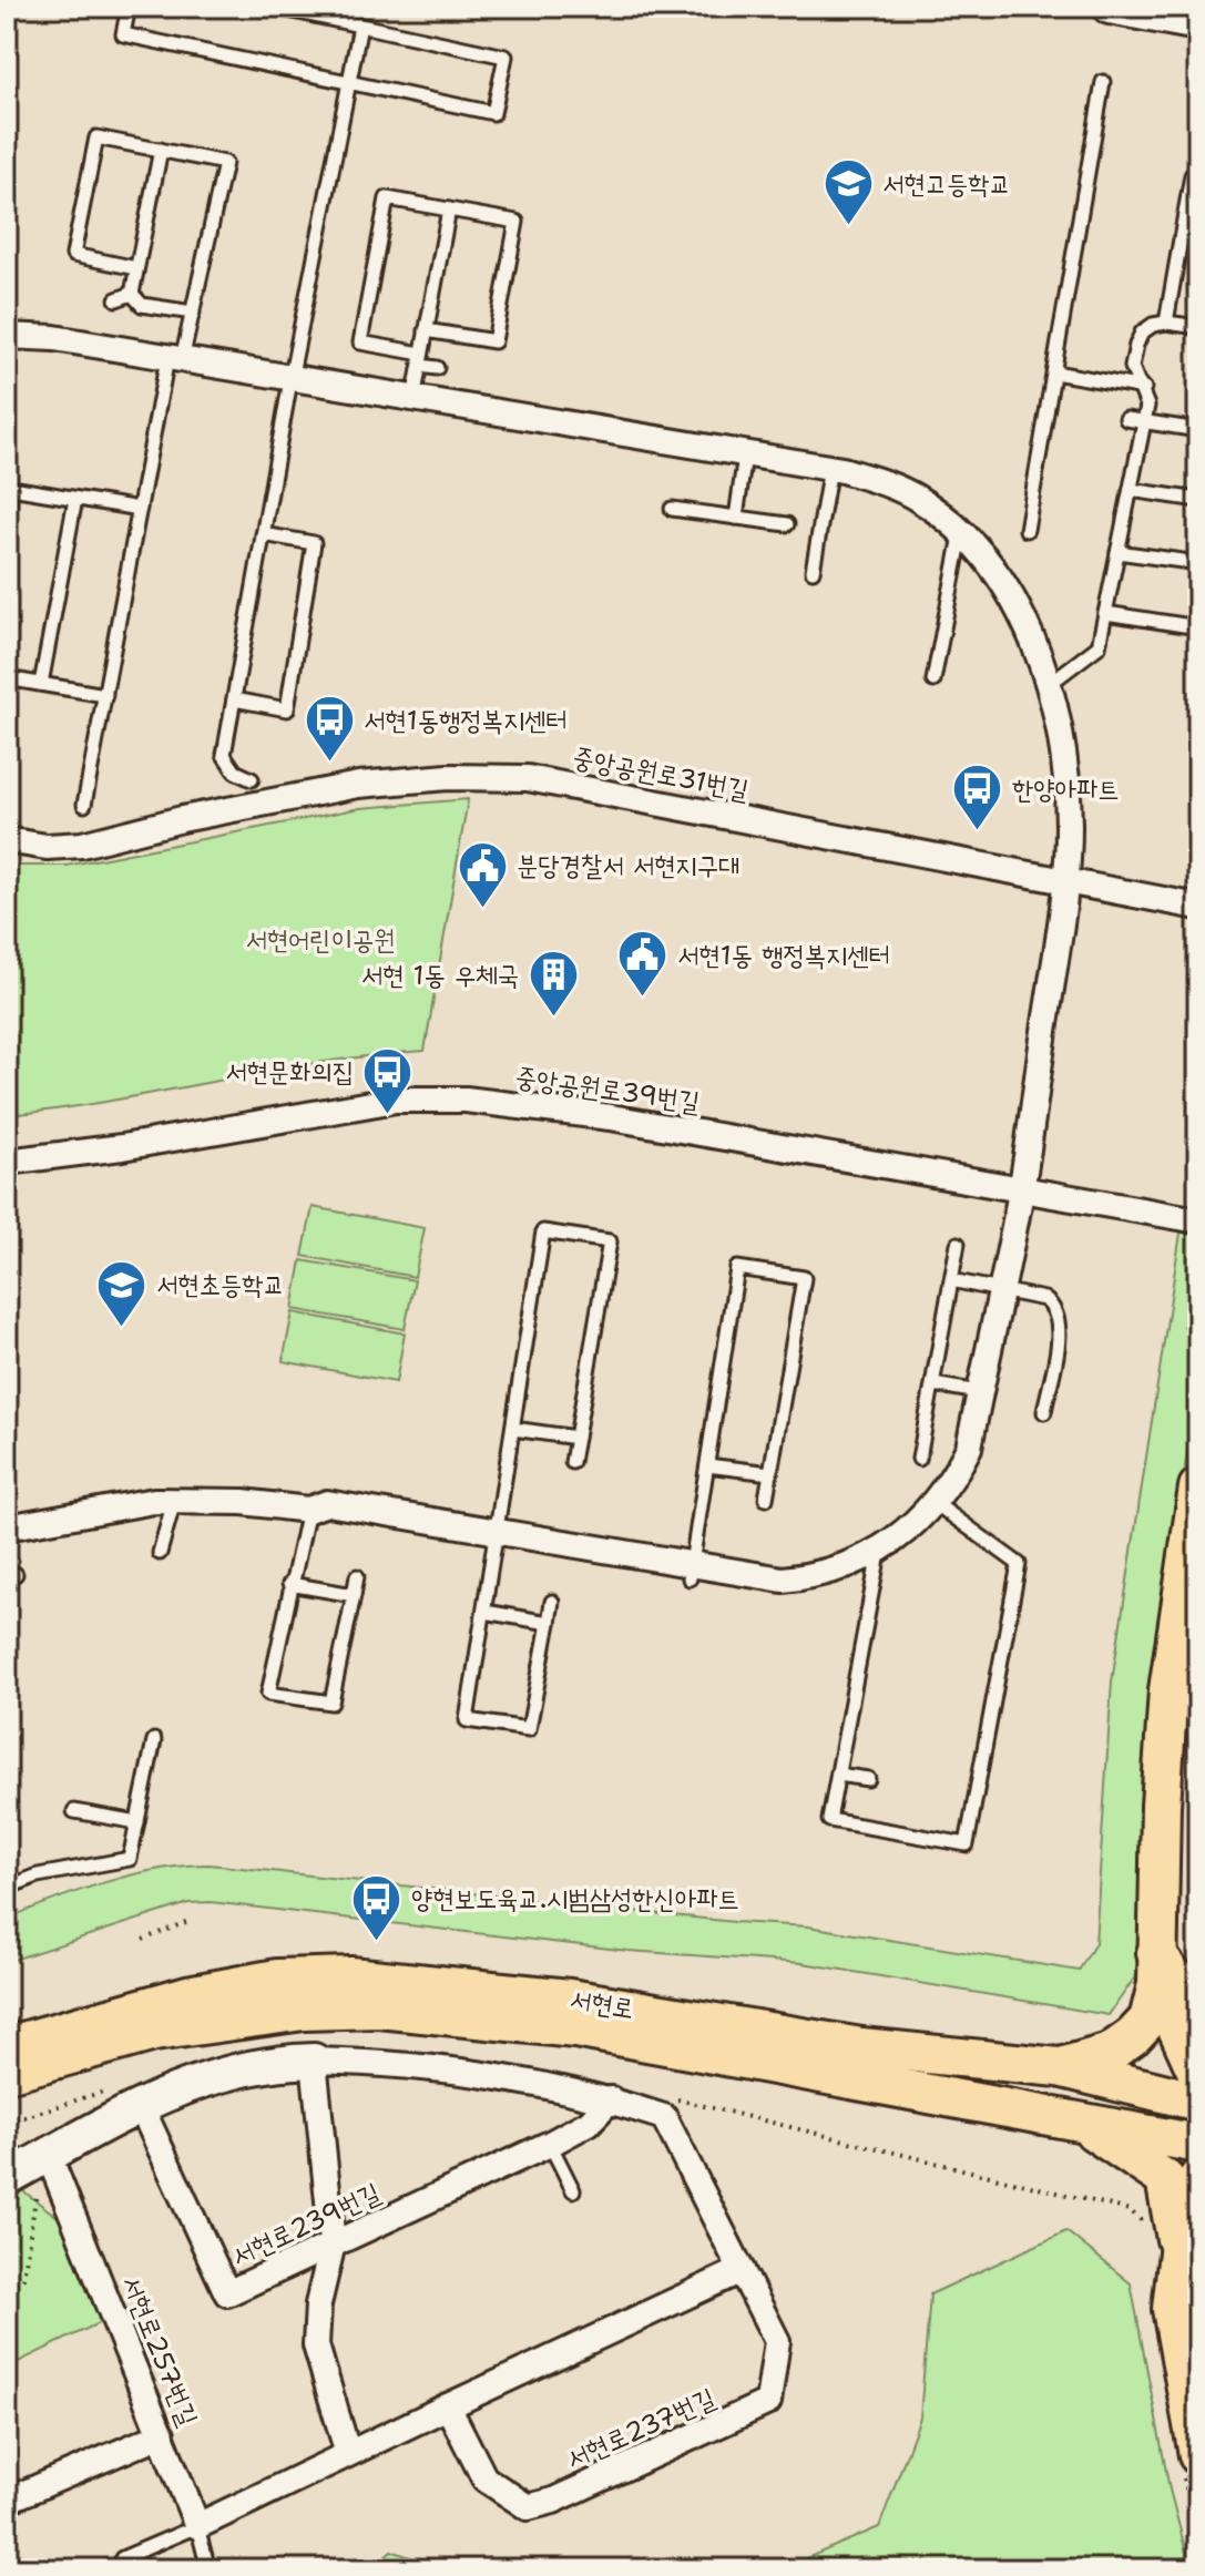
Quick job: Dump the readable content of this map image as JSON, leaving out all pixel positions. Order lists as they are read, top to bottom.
{
  "streets": {
    "main road": ["서현로"],
    "street": [
      "중앙공원로31번길",
      "중앙공원로39번길",
      "서현로239번길",
      "서현로257번길",
      "서현로237번길"
    ]
  },
  "parks": ["서현어린이공원"],
  "places": {
    "school or university": ["서현고등학교", "서현초등학교"],
    "bus stop": [
      "서현1동행정복지센터",
      "한양아파트",
      "서현문화의집",
      "양현보도육교.시범삼성한신아파트"
    ],
    "public building": ["분당경찰서 서현지구대", "서현1동 행정복지센터"],
    "building": ["서현 1동 우체국"]
  }
}
